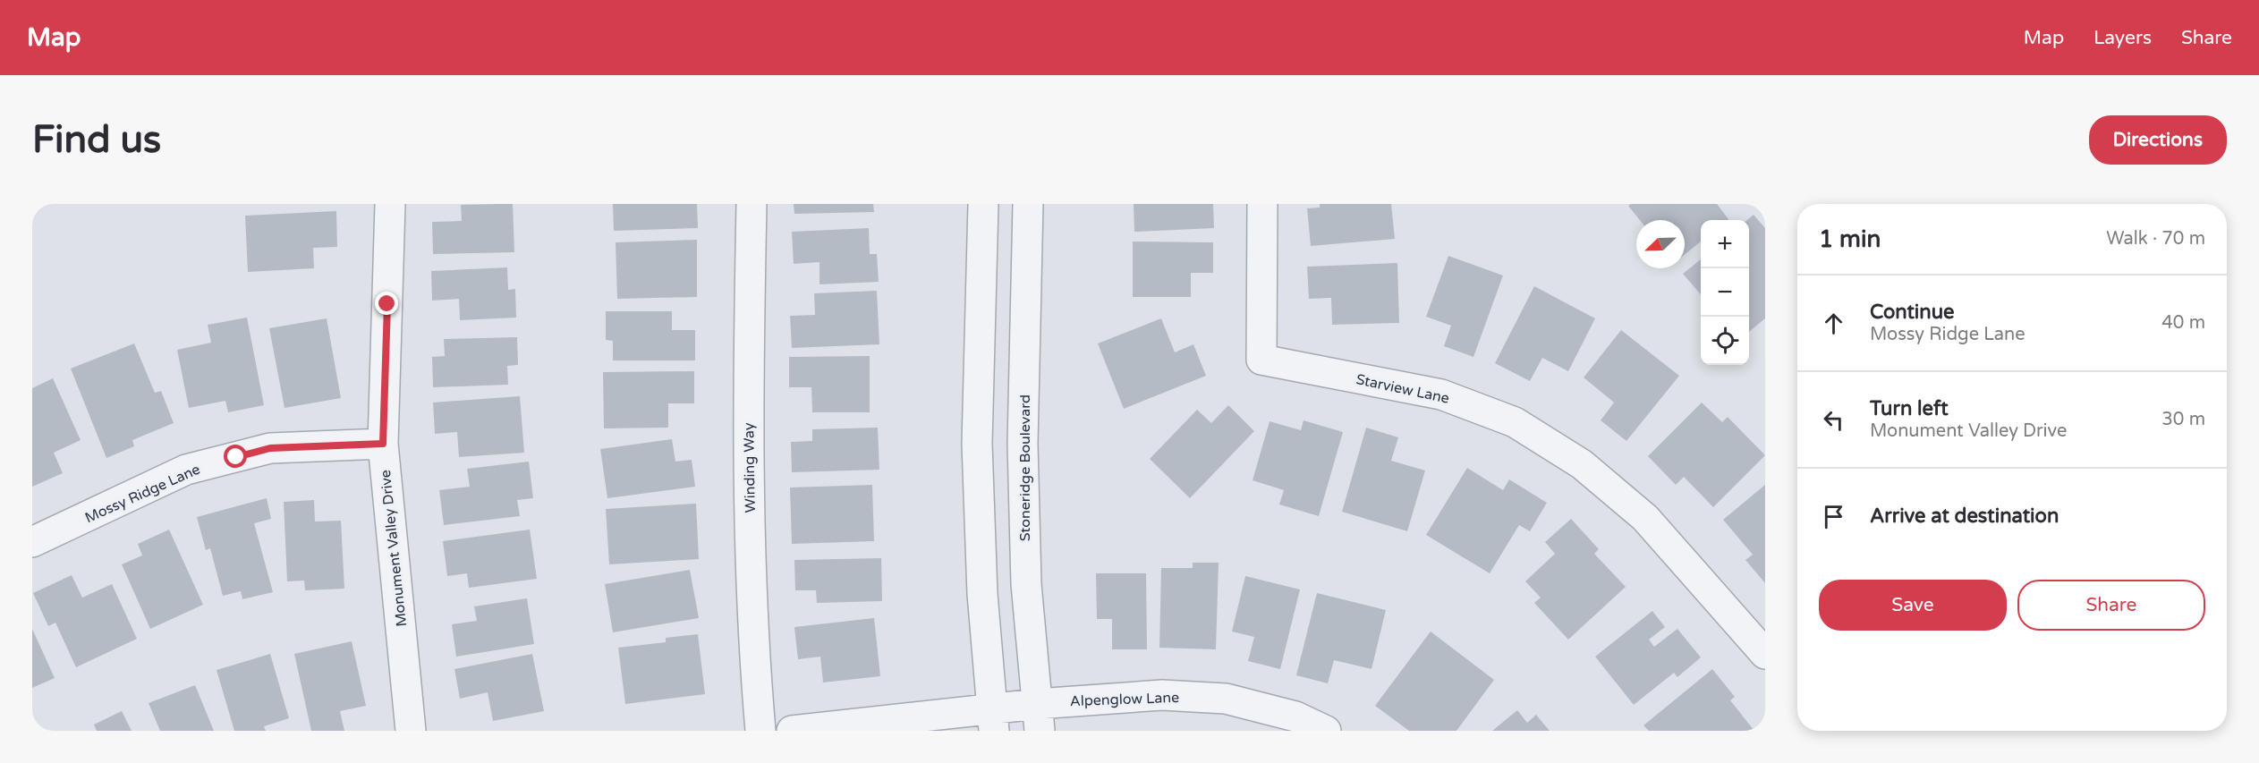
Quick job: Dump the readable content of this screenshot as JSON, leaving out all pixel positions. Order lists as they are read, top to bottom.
{
  "streets": {
    "street": [
      "Starview Lane",
      "Winding Way",
      "Stoneridge Boulevard",
      "Mossy Ridge Lane",
      "Monument Valley Drive",
      "Alpenglow Lane"
    ]
  },
  "crossings": [
    ["Stoneridge Boulevard", "Alpenglow Lane"],
    ["Mossy Ridge Lane", "Monument Valley Drive"]
  ],
  "north": "bottom left",
  "page": {
    "header": "Map",
    "nav": ["Map", "Layers", "Share"],
    "buttons": [
      "Directions",
      ["Save", "Share"]
    ],
    "title": "Find us",
    "heading": ["1 min", "Walk · 70 m"],
    "map_buttons": ["+", "−"],
    "list": [
      ["Continue", "Mossy Ridge Lane", "40 m"],
      ["Turn left", "Monument Valley Drive", "30 m"],
      "Arrive at destination"
    ]
  }
}
